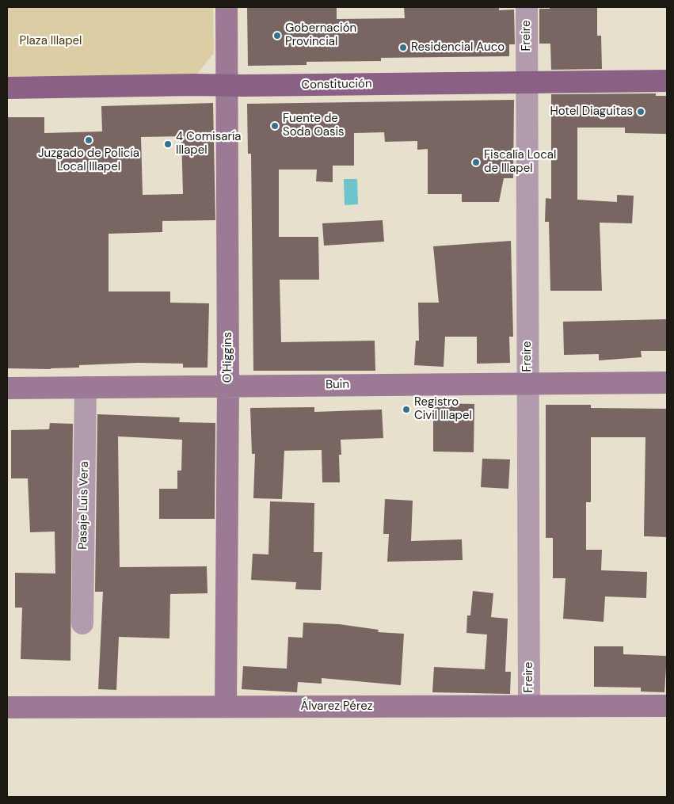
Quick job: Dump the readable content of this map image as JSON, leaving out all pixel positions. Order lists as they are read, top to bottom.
{
  "streets": {
    "main road": ["Constitución"],
    "street": [
      "Freire",
      "O'Higgins",
      "Buin",
      "Pasaje Luis Vera",
      "Álvarez Pérez"
    ]
  },
  "crossings": [
    ["Freire", "Constitución"],
    ["Freire", "Buin"],
    ["Freire", "Álvarez Pérez"],
    ["Constitución", "O'Higgins"],
    ["O'Higgins", "Buin"],
    ["O'Higgins", "Álvarez Pérez"],
    ["Buin", "Pasaje Luis Vera"]
  ],
  "parks": ["Plaza Illapel"],
  "places": [
    "Gobernación Provincial",
    "Residencial Auco",
    "Hotel Diaguitas",
    "Fuente de Soda Oasis",
    "Juzgado de Policía Local Illapel",
    "4 Comisaría Illapel",
    "Fiscalía Local de Illapel",
    "Registro Civil Illapel"
  ]
}
